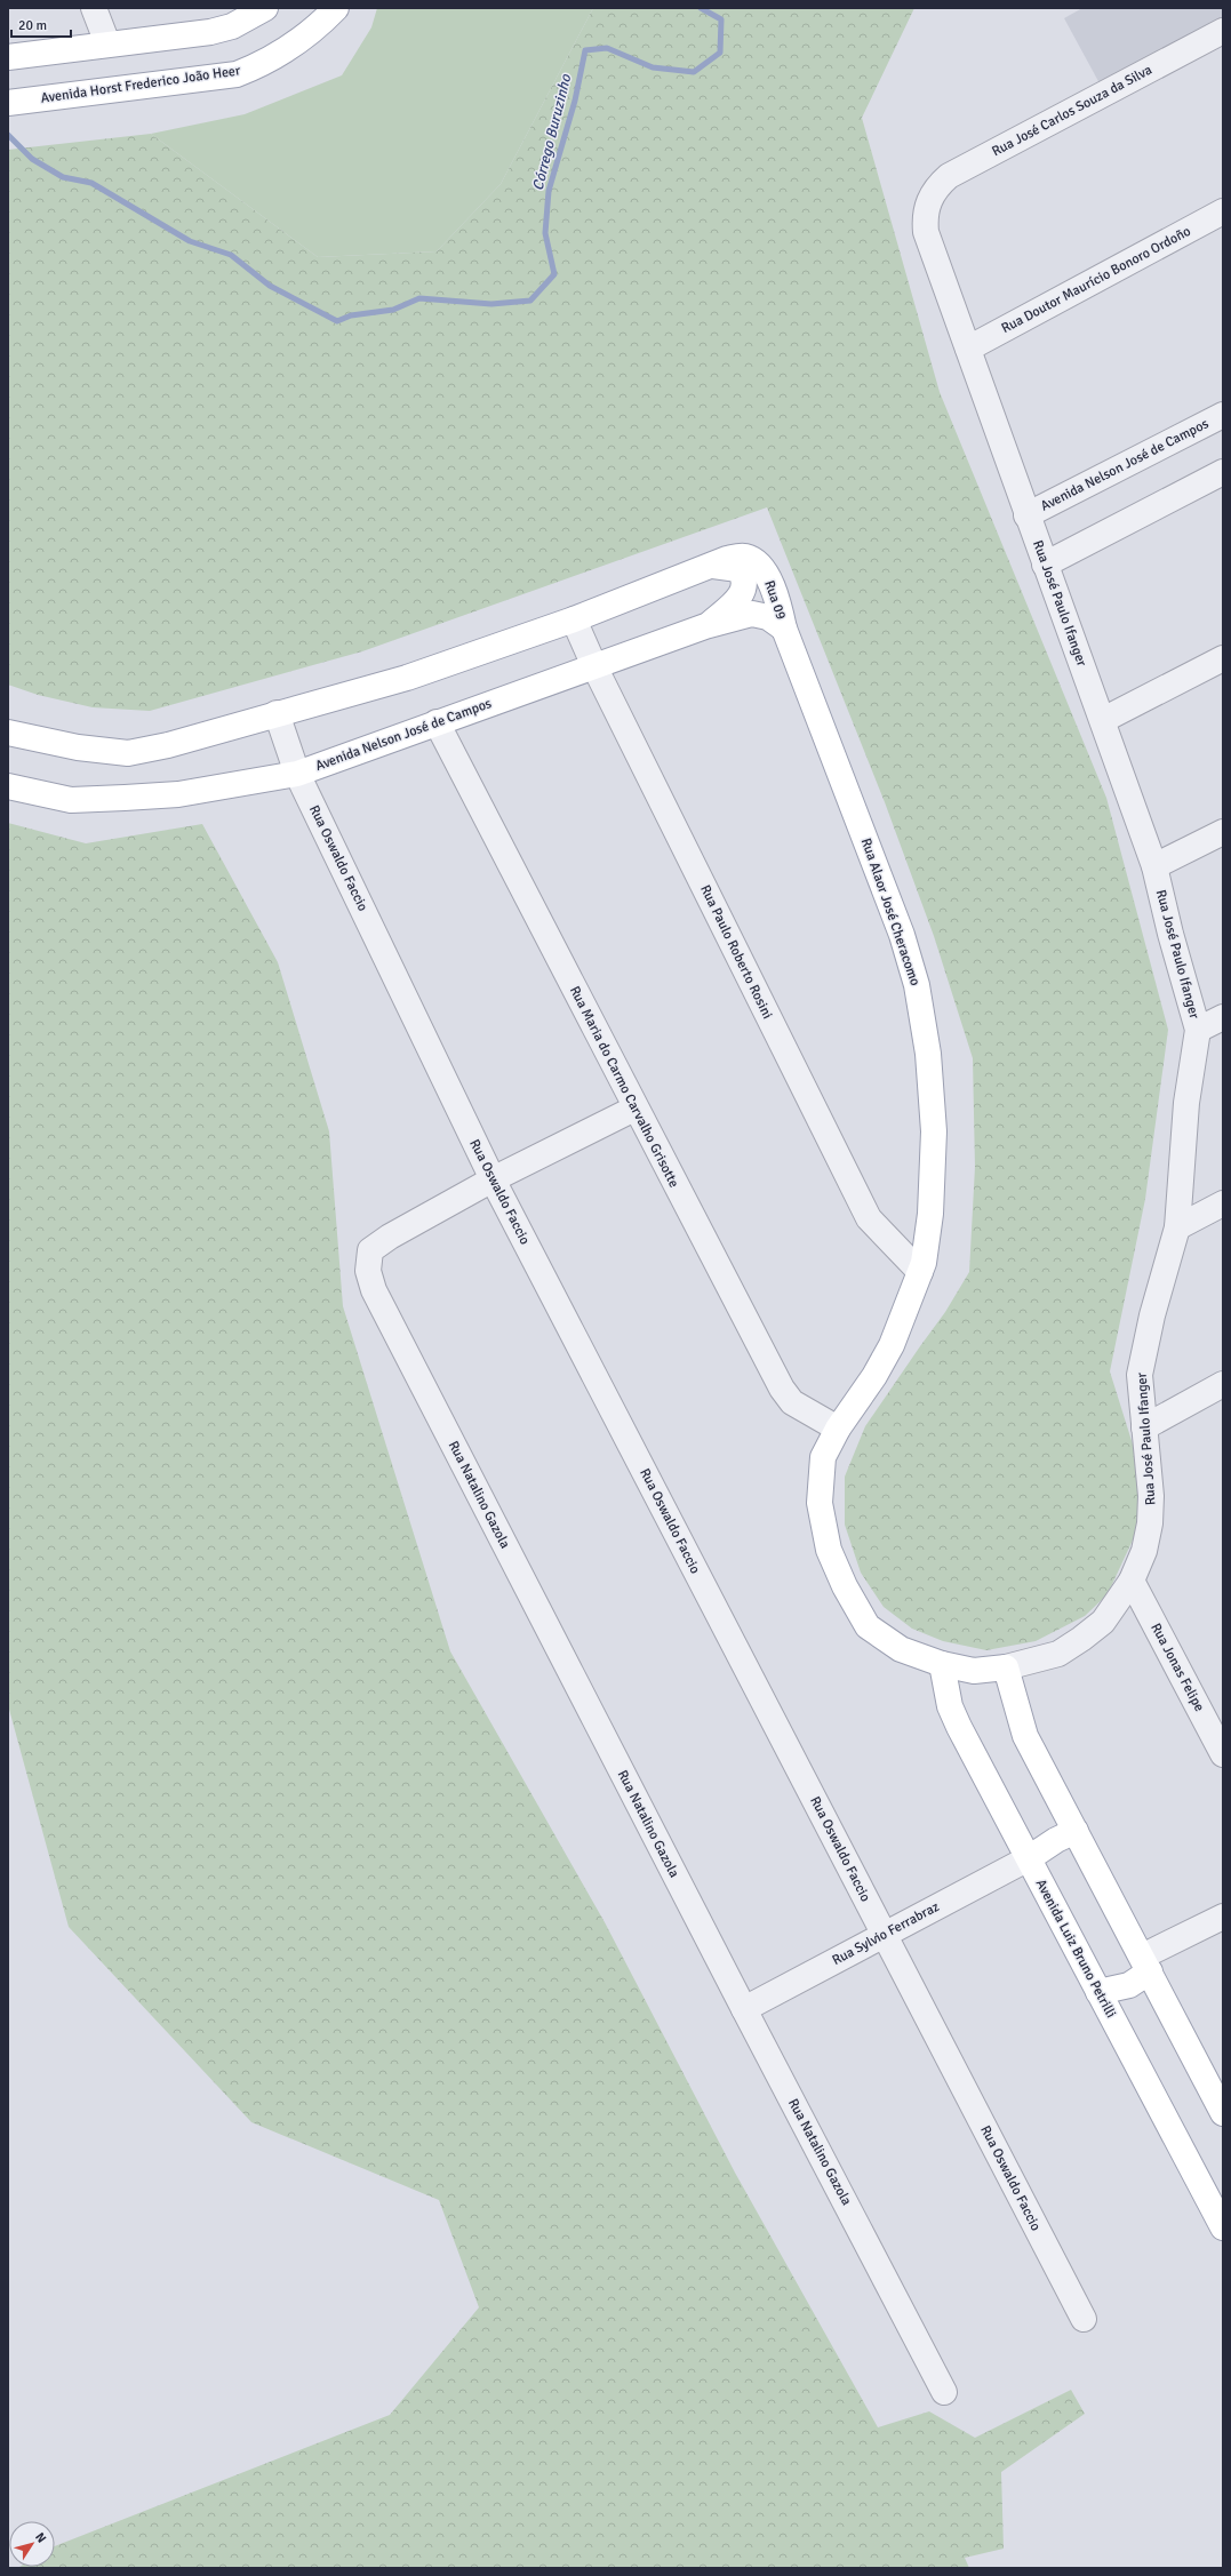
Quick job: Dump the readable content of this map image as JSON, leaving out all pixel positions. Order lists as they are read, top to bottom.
{
  "streets": {
    "main road": [
      "Avenida Horst Frederico João Heer",
      "Avenida Nelson José de Campos",
      "Rua 09",
      "Rua Alaor José Cheracomo",
      "Avenida Luiz Bruno Petrilli"
    ],
    "street": [
      "Rua José Carlos Souza da Silva",
      "Rua Doutor Maurício Bonoro Ordoño",
      "Rua José Paulo Ifanger",
      "Rua Oswaldo Faccio",
      "Rua Paulo Roberto Rosini",
      "Rua Maria do Carmo Carvalho Grisotte",
      "Rua Natalino Gazola",
      "Rua Jonas Felipe",
      "Rua Sylvio Ferrabraz"
    ]
  },
  "crossings": [
    ["Rua José Carlos Souza da Silva", "Rua José Paulo Ifanger"],
    ["Rua Doutor Maurício Bonoro Ordoño", "Rua José Paulo Ifanger"],
    ["Avenida Nelson José de Campos", "Rua 09"],
    ["Avenida Nelson José de Campos", "Rua José Paulo Ifanger"],
    ["Avenida Nelson José de Campos", "Rua Oswaldo Faccio"],
    ["Avenida Nelson José de Campos", "Rua Alaor José Cheracomo"],
    ["Avenida Nelson José de Campos", "Rua Paulo Roberto Rosini"],
    ["Avenida Nelson José de Campos", "Rua Maria do Carmo Carvalho Grisotte"],
    ["Rua 09", "Rua Alaor José Cheracomo"],
    ["Rua José Paulo Ifanger", "Rua Alaor José Cheracomo"],
    ["Rua José Paulo Ifanger", "Rua Jonas Felipe"],
    ["Rua Oswaldo Faccio", "Rua Natalino Gazola"],
    ["Rua Oswaldo Faccio", "Rua Sylvio Ferrabraz"],
    ["Rua Alaor José Cheracomo", "Rua Paulo Roberto Rosini"],
    ["Rua Alaor José Cheracomo", "Rua Maria do Carmo Carvalho Grisotte"],
    ["Rua Alaor José Cheracomo", "Avenida Luiz Bruno Petrilli"],
    ["Rua Natalino Gazola", "Rua Sylvio Ferrabraz"],
    ["Rua Sylvio Ferrabraz", "Avenida Luiz Bruno Petrilli"]
  ],
  "water": ["Córrego Buruzinho"],
  "scale_bar": "20 m",
  "north": "top right"
}
